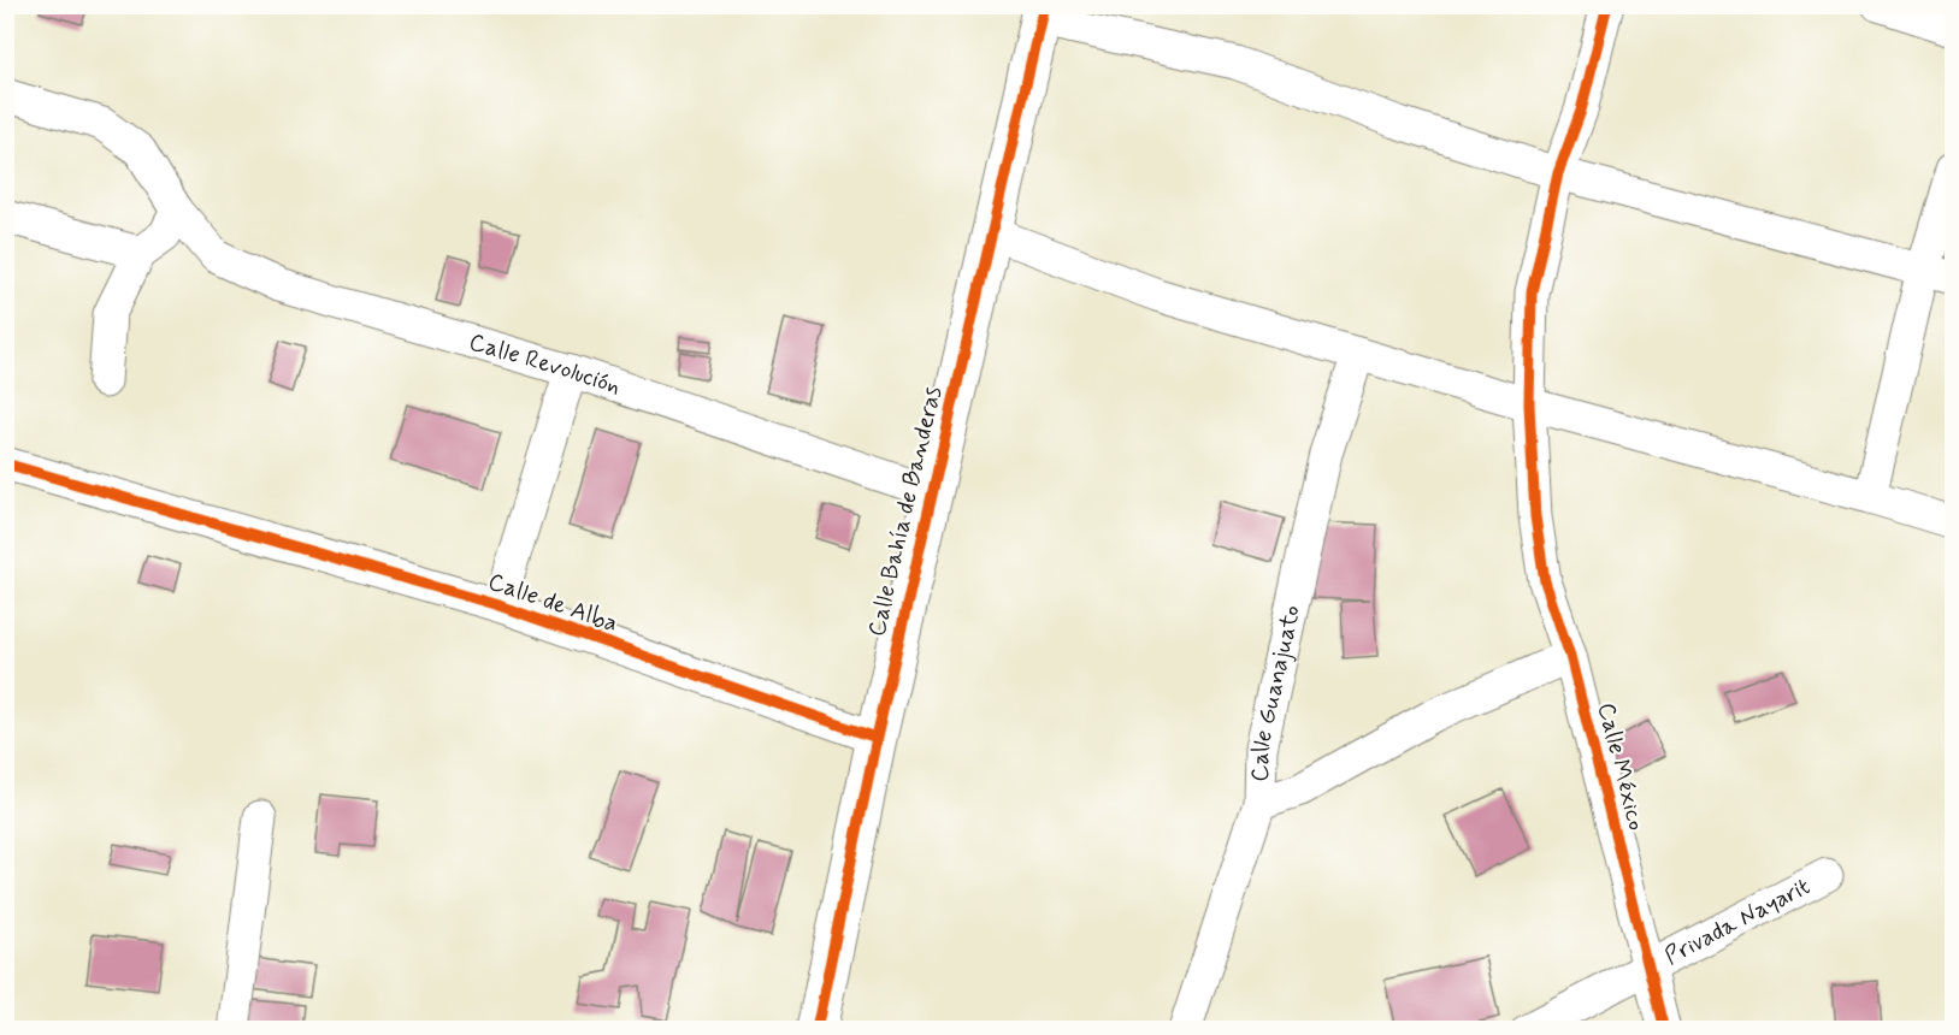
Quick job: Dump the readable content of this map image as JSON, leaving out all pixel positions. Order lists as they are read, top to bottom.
{
  "streets": {
    "street": [
      "Calle Revolución",
      "Calle Bahía de Banderas",
      "Calle de Alba",
      "Calle Guanajuato",
      "Calle México",
      "Privada Nayarit"
    ]
  },
  "crossings": [
    ["Calle Revolución", "Calle Bahía de Banderas"],
    ["Calle Bahía de Banderas", "Calle de Alba"],
    ["Calle México", "Privada Nayarit"]
  ]
}
